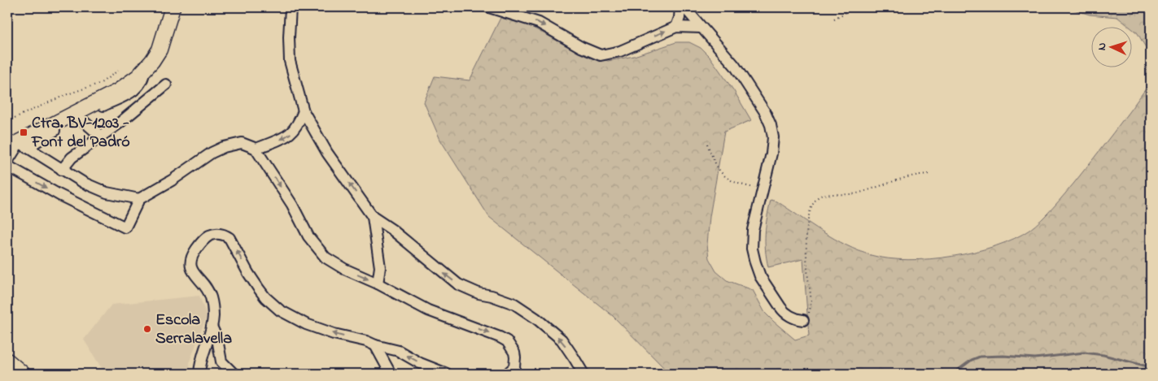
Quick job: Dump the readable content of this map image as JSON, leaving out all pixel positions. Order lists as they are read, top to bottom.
{
  "places": {
    "transit": ["Ctra. BV-1203 - Font del Padró"],
    "other": ["Escola Serralavella"]
  },
  "north": "left"
}
